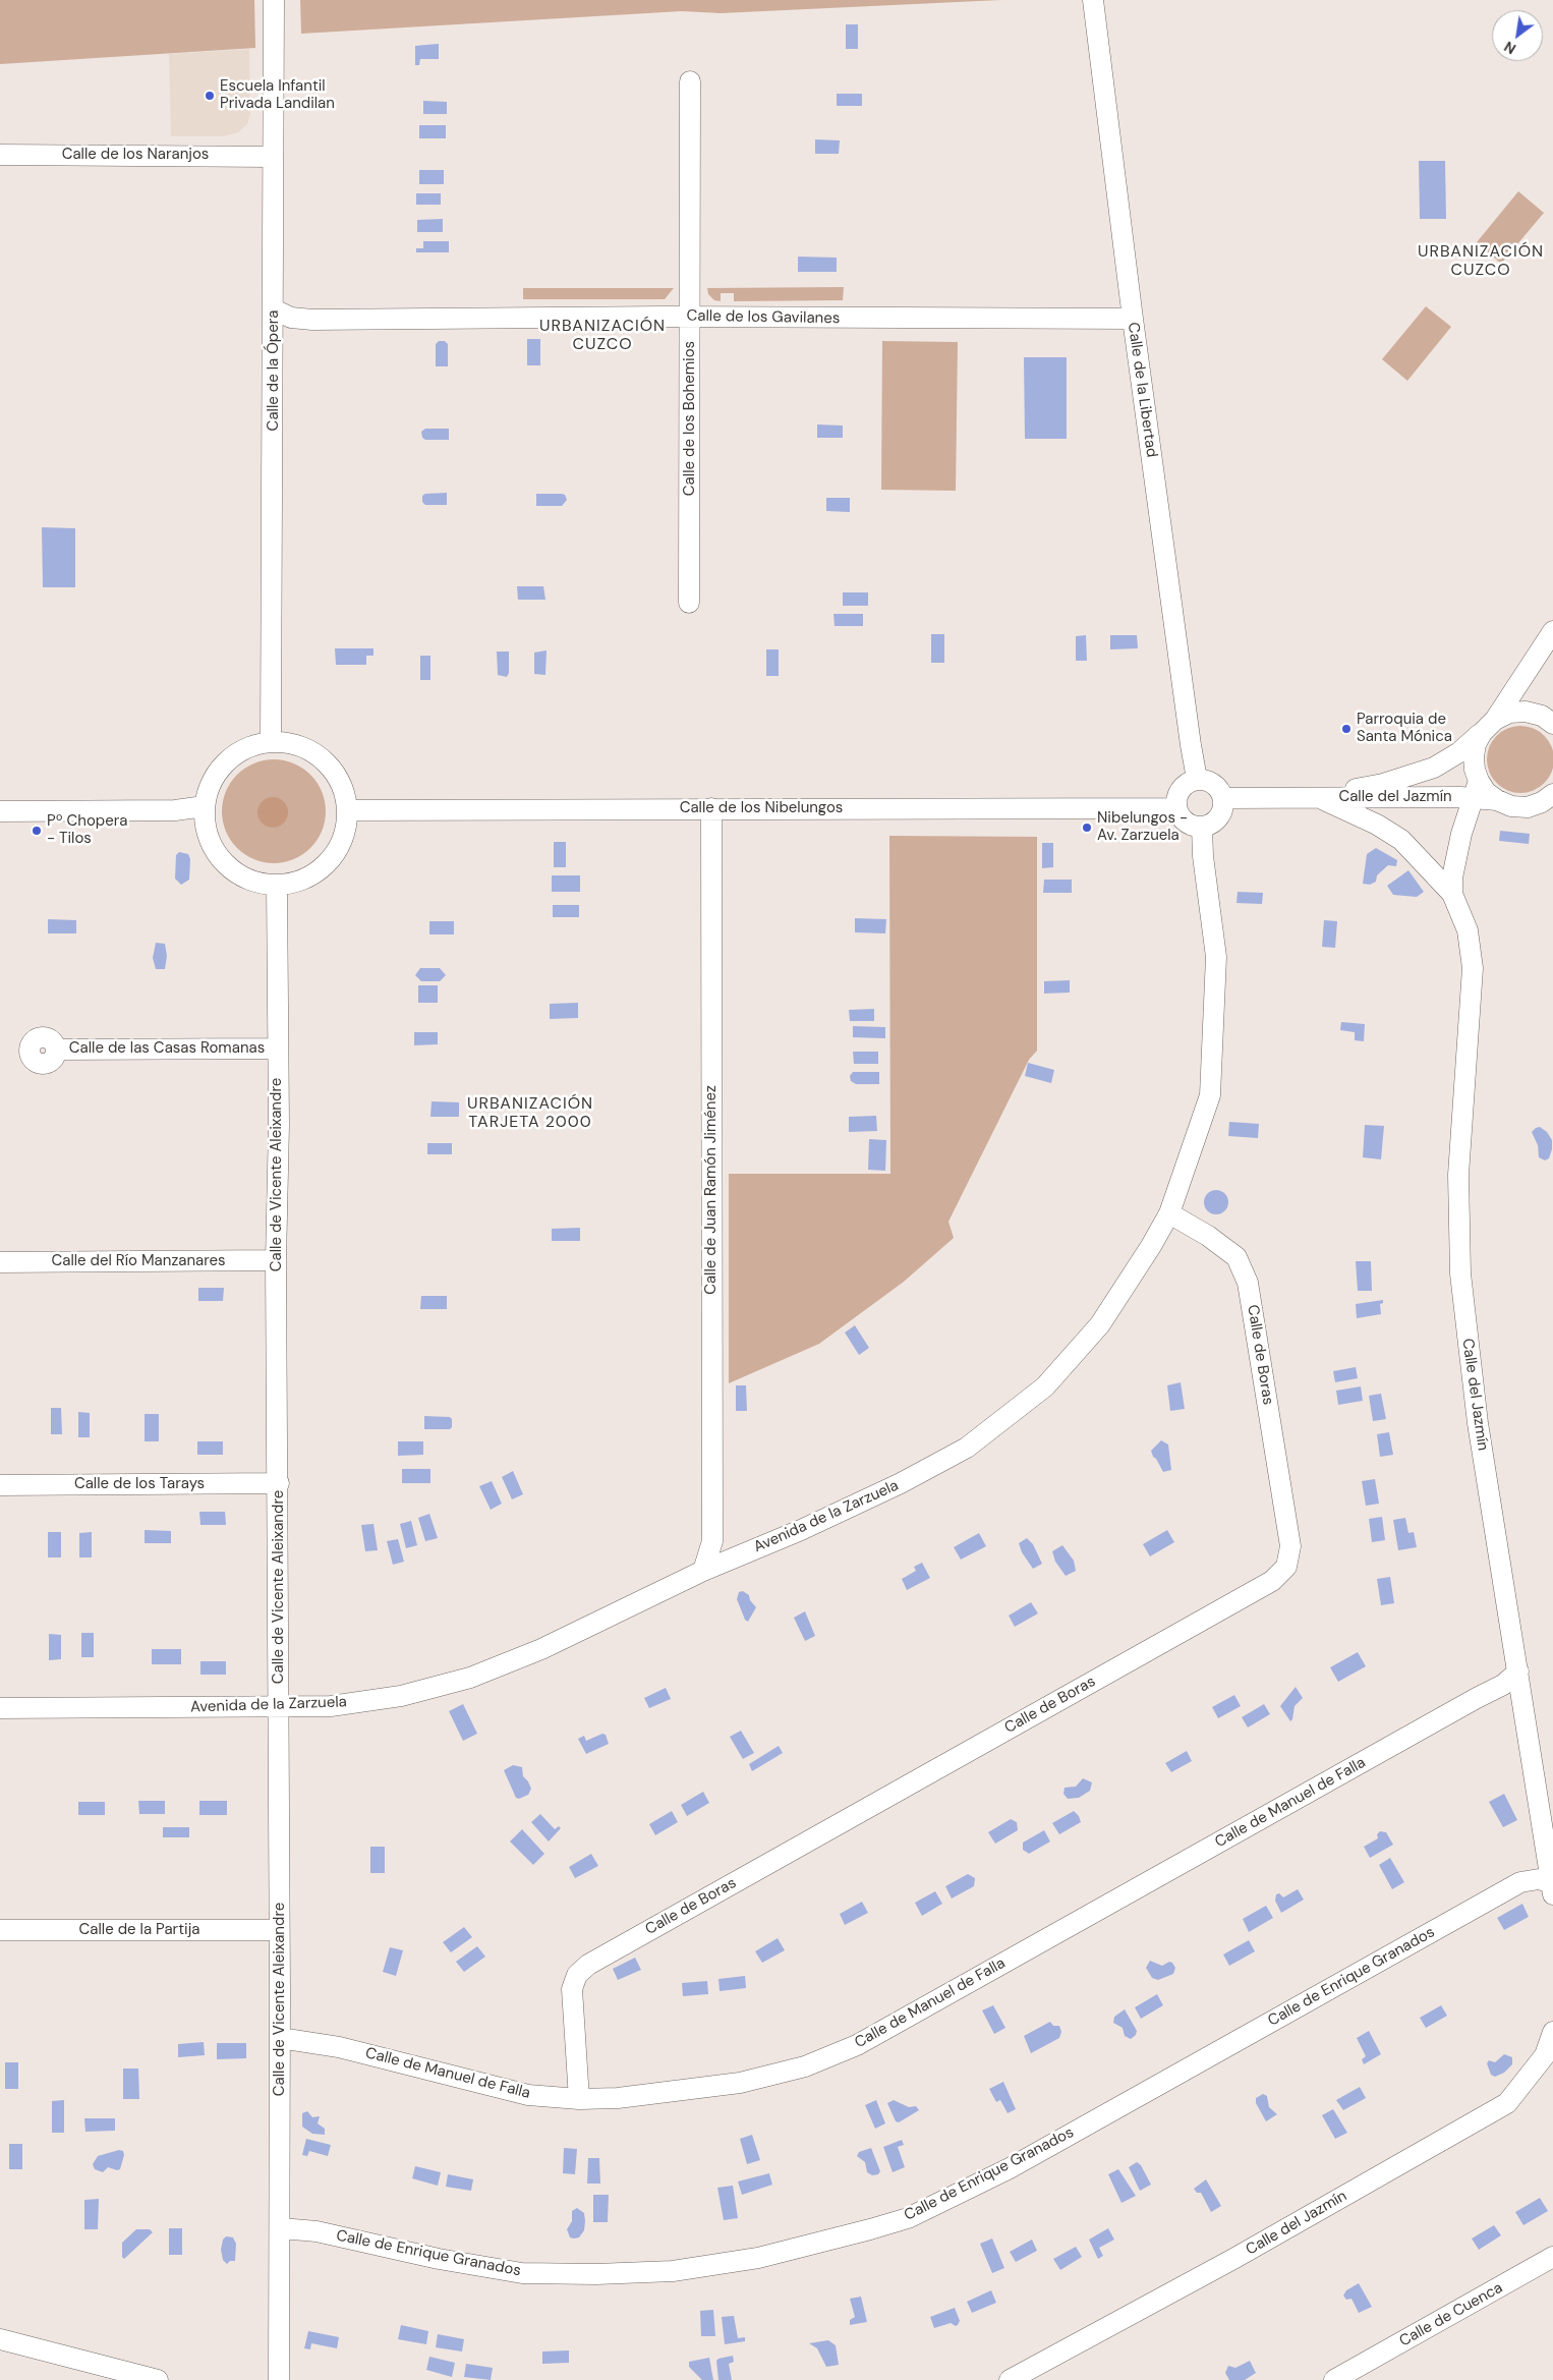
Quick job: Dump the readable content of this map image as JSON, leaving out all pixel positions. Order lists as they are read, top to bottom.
{
  "streets": {
    "street": [
      "Calle de los Naranjos",
      "Calle de los Gavilanes",
      "Calle de la Ópera",
      "Calle de la Libertad",
      "Calle de los Bohemios",
      "Calle del Jazmín",
      "Calle de los Nibelungos",
      "Calle de las Casas Romanas",
      "Calle de Vicente Aleixandre",
      "Calle de Juan Ramón Jiménez",
      "Calle del Río Manzanares",
      "Calle de Boras",
      "Calle de los Tarays",
      "Avenida de la Zarzuela",
      "Calle de Manuel de Falla",
      "Calle de la Partija",
      "Calle de Enrique Granados",
      "Calle de Cuenca"
    ]
  },
  "crossings": [
    ["Calle de los Naranjos", "Calle de la Ópera"],
    ["Calle de los Gavilanes", "Calle de la Ópera"],
    ["Calle de los Gavilanes", "Calle de la Libertad"],
    ["Calle de los Gavilanes", "Calle de los Bohemios"],
    ["Calle de la Ópera", "Calle de los Nibelungos"],
    ["Calle de la Ópera", "Calle de Vicente Aleixandre"],
    ["Calle de la Libertad", "Calle del Jazmín"],
    ["Calle de la Libertad", "Calle de los Nibelungos"],
    ["Calle de la Libertad", "Avenida de la Zarzuela"],
    ["Calle del Jazmín", "Calle de los Nibelungos"],
    ["Calle del Jazmín", "Avenida de la Zarzuela"],
    ["Calle del Jazmín", "Calle de Manuel de Falla"],
    ["Calle del Jazmín", "Calle de Enrique Granados"],
    ["Calle de los Nibelungos", "Calle de Vicente Aleixandre"],
    ["Calle de los Nibelungos", "Calle de Juan Ramón Jiménez"],
    ["Calle de los Nibelungos", "Avenida de la Zarzuela"],
    ["Calle de las Casas Romanas", "Calle de Vicente Aleixandre"],
    ["Calle de Vicente Aleixandre", "Calle del Río Manzanares"],
    ["Calle de Vicente Aleixandre", "Calle de los Tarays"],
    ["Calle de Vicente Aleixandre", "Avenida de la Zarzuela"],
    ["Calle de Vicente Aleixandre", "Calle de Manuel de Falla"],
    ["Calle de Vicente Aleixandre", "Calle de la Partija"],
    ["Calle de Vicente Aleixandre", "Calle de Enrique Granados"],
    ["Calle de Juan Ramón Jiménez", "Avenida de la Zarzuela"],
    ["Calle de Boras", "Avenida de la Zarzuela"],
    ["Calle de Boras", "Calle de Manuel de Falla"]
  ],
  "districts": ["URBANIZACIÓN CUZCO", "URBANIZACIÓN CUZCO", "URBANIZACIÓN TARJETA 2000"],
  "places": [
    "Escuela Infantil Privada Landilan",
    "Parroquia de Santa Mónica",
    "Nibelungos - Av. Zarzuela",
    "Pº Chopera - Tilos"
  ],
  "north": "bottom left"
}
